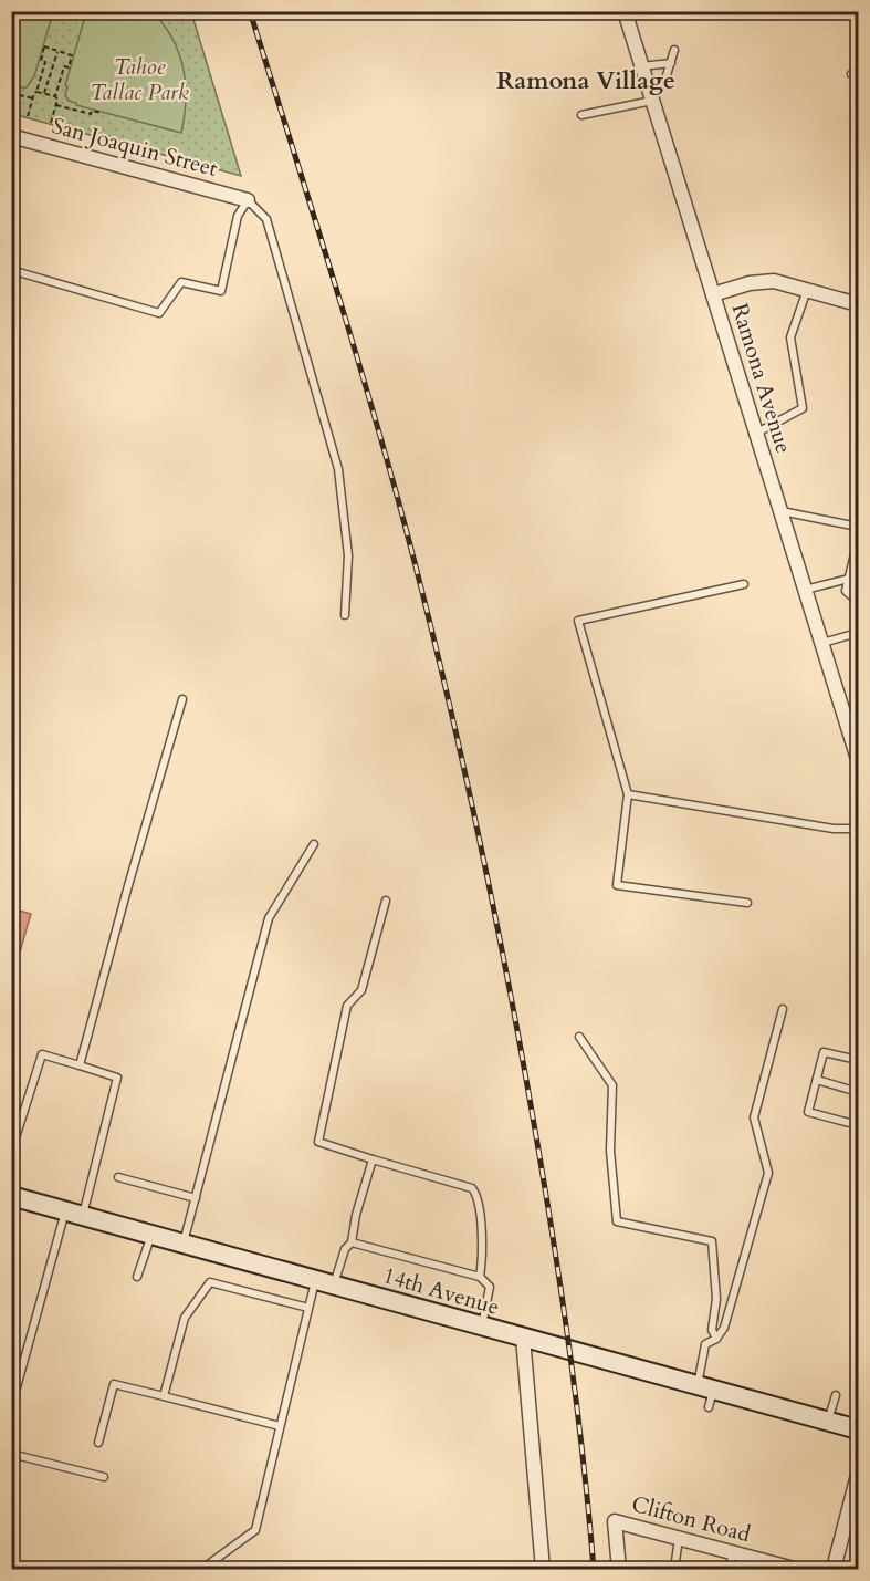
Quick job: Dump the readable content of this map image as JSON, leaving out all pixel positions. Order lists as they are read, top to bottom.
{
  "streets": {
    "main road": ["14th Avenue"],
    "street": ["San Joaquin Street", "Ramona Avenue", "Clifton Road"]
  },
  "districts": ["Ramona Village"],
  "parks": ["Tahoe Tallac Park"]
}
